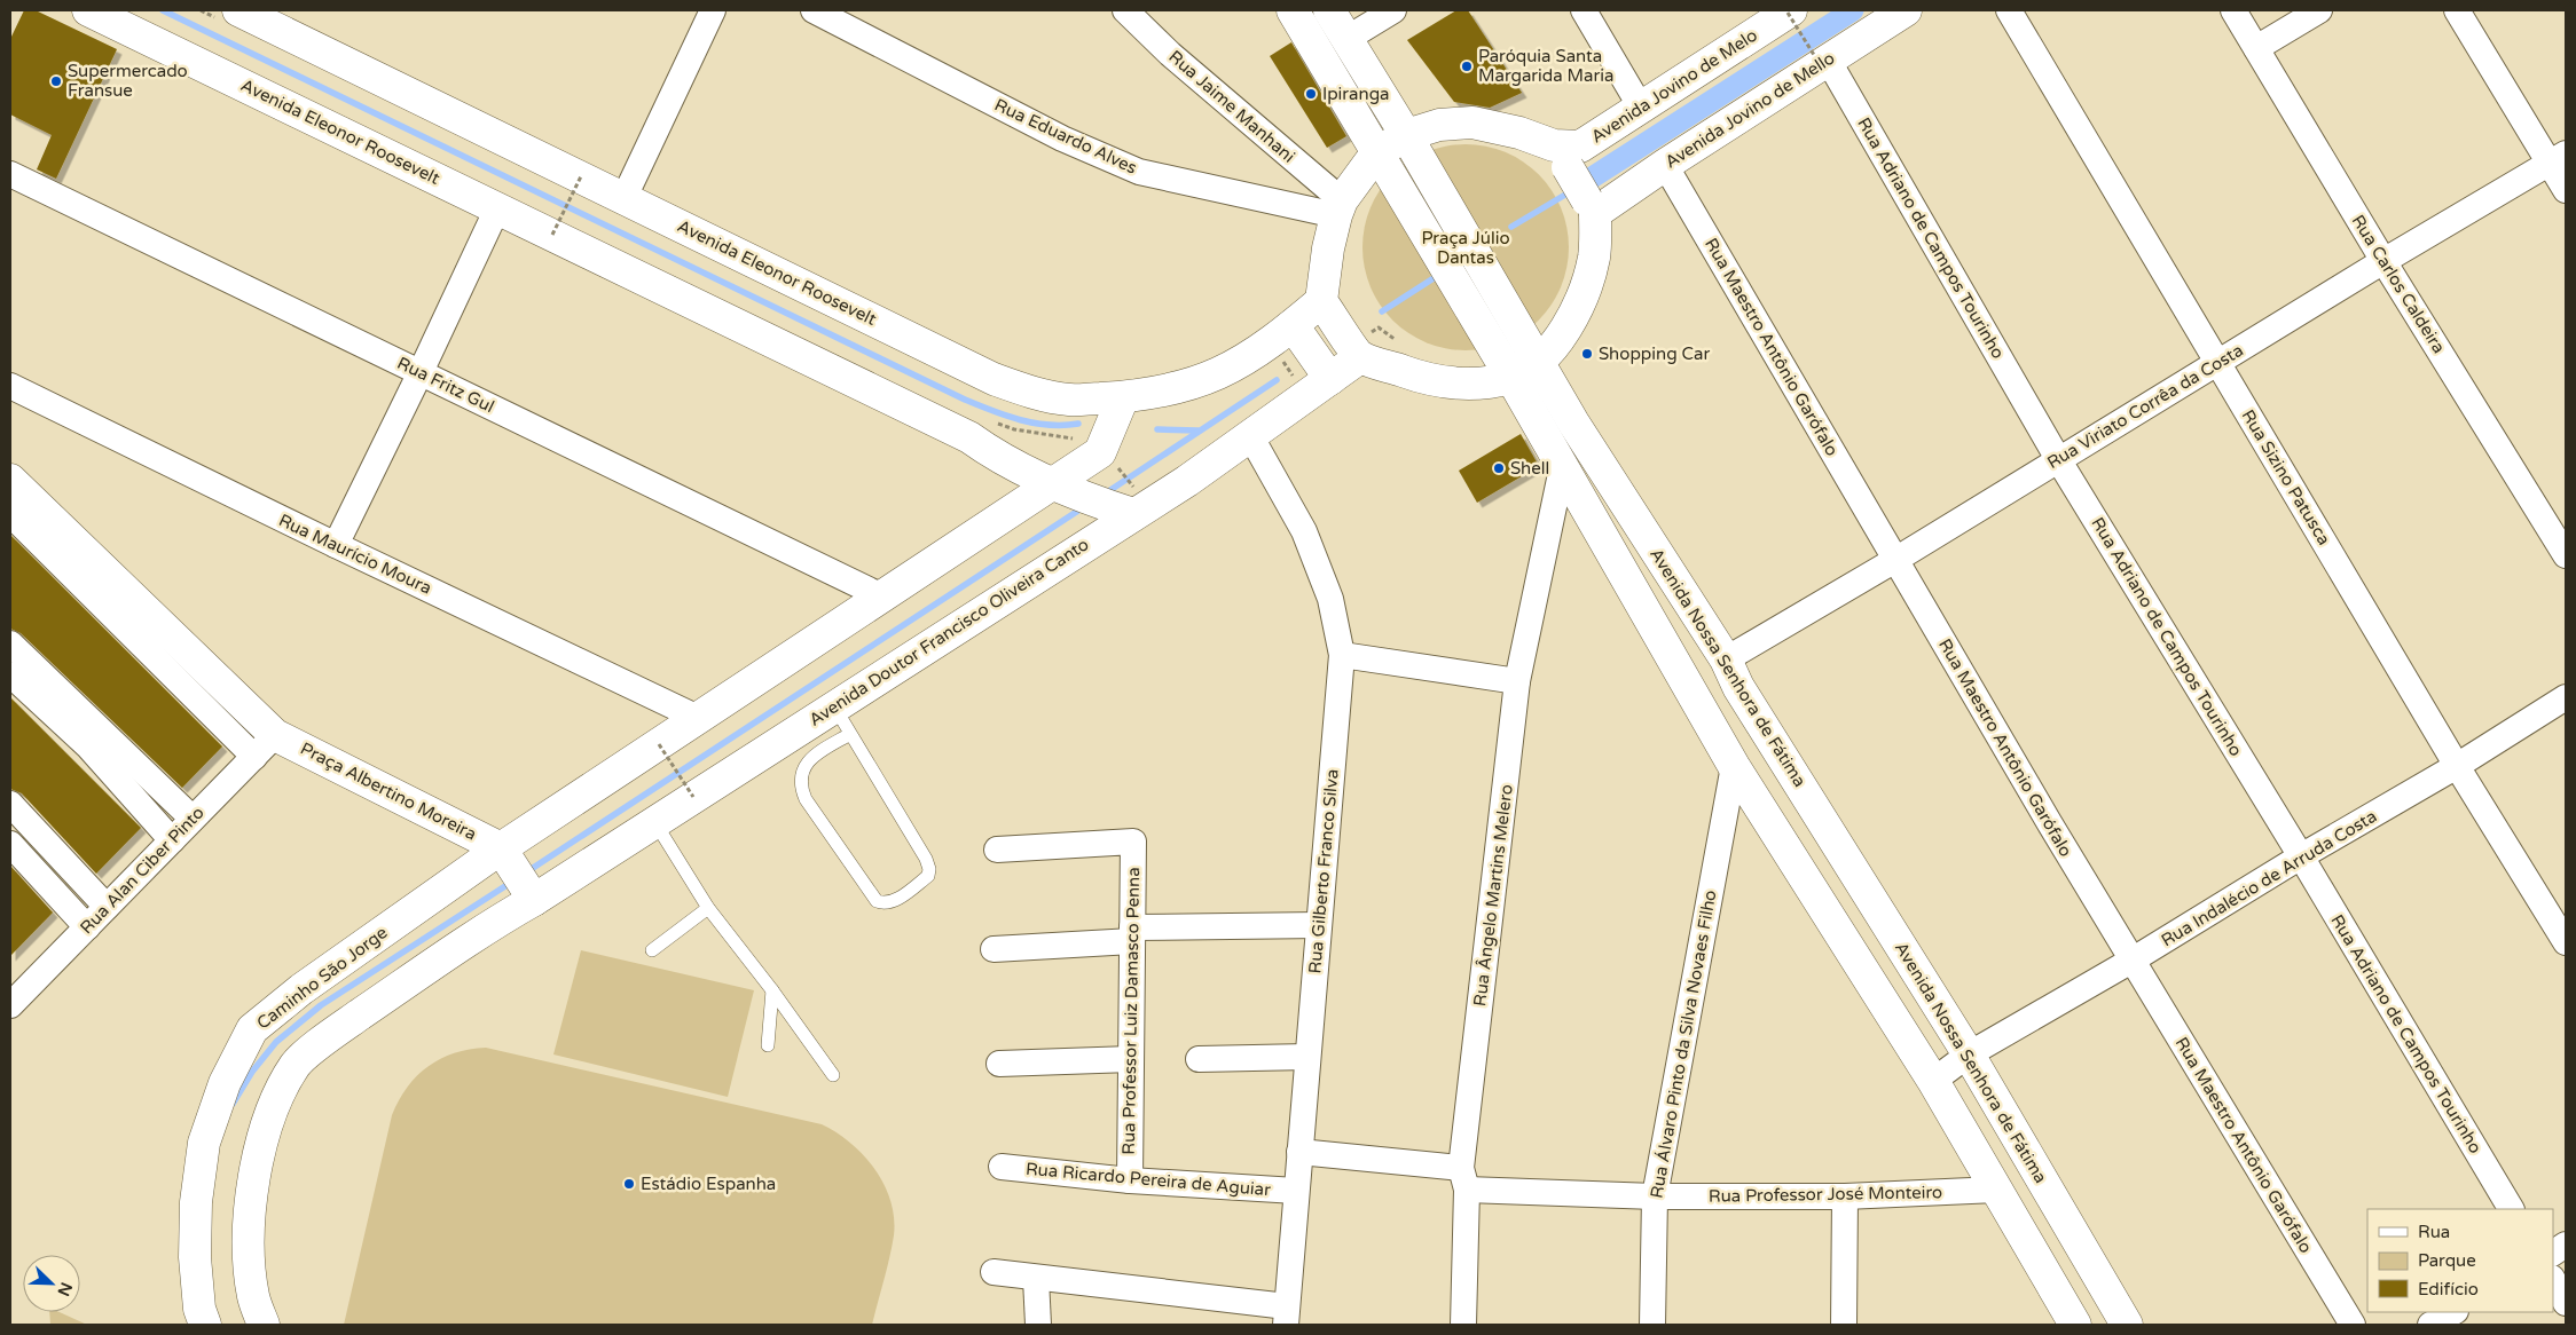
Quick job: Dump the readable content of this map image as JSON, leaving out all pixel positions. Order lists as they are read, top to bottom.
{
  "streets": {
    "street": [
      "Avenida Jovino de Melo",
      "Rua Jaime Manhani",
      "Avenida Jovino de Mello",
      "Avenida Eleonor Roosevelt",
      "Rua Eduardo Alves",
      "Rua Adriano de Campos Tourinho",
      "Rua Carlos Caldeira",
      "Rua Maestro Antônio Garófalo",
      "Rua Fritz Gul",
      "Rua Viriato Corrêa da Costa",
      "Rua Sizino Patusca",
      "Rua Maurício Moura",
      "Avenida Doutor Francisco Oliveira Canto",
      "Avenida Nossa Senhora de Fátima",
      "Praça Albertino Moreira",
      "Rua Alan Ciber Pinto",
      "Rua Gilberto Franco Silva",
      "Rua Indalécio de Arruda Costa",
      "Rua Ângelo Martins Melero",
      "Caminho São Jorge",
      "Rua Professor Luiz Damasco Penna",
      "Rua Álvaro Pinto da Silva Novaes Filho",
      "Rua Ricardo Pereira de Aguiar",
      "Rua Professor José Monteiro"
    ]
  },
  "crossings": [
    ["Rua Jaime Manhani", "Rua Eduardo Alves"],
    ["Avenida Jovino de Mello", "Rua Adriano de Campos Tourinho"],
    ["Avenida Jovino de Mello", "Rua Maestro Antônio Garófalo"],
    ["Avenida Eleonor Roosevelt", "Avenida Doutor Francisco Oliveira Canto"],
    ["Rua Adriano de Campos Tourinho", "Rua Viriato Corrêa da Costa"],
    ["Rua Adriano de Campos Tourinho", "Rua Indalécio de Arruda Costa"],
    ["Rua Carlos Caldeira", "Rua Viriato Corrêa da Costa"],
    ["Rua Maestro Antônio Garófalo", "Rua Viriato Corrêa da Costa"],
    ["Rua Maestro Antônio Garófalo", "Rua Indalécio de Arruda Costa"],
    ["Rua Viriato Corrêa da Costa", "Rua Sizino Patusca"],
    ["Rua Viriato Corrêa da Costa", "Avenida Nossa Senhora de Fátima"],
    ["Rua Sizino Patusca", "Rua Indalécio de Arruda Costa"],
    ["Avenida Doutor Francisco Oliveira Canto", "Rua Gilberto Franco Silva"],
    ["Avenida Nossa Senhora de Fátima", "Rua Indalécio de Arruda Costa"],
    ["Praça Albertino Moreira", "Rua Alan Ciber Pinto"],
    ["Praça Albertino Moreira", "Caminho São Jorge"],
    ["Rua Gilberto Franco Silva", "Rua Ricardo Pereira de Aguiar"],
    ["Rua Ângelo Martins Melero", "Rua Professor José Monteiro"],
    ["Rua Professor Luiz Damasco Penna", "Rua Ricardo Pereira de Aguiar"],
    ["Rua Álvaro Pinto da Silva Novaes Filho", "Rua Professor José Monteiro"]
  ],
  "parks": ["Praça Júlio Dantas"],
  "places": [
    "Paróquia Santa Margarida Maria",
    "Supermercado Fransue",
    "Ipiranga",
    "Shopping Car",
    "Shell",
    "Estádio Espanha"
  ],
  "legend": ["Rua", "Parque", "Edifício"],
  "north": "bottom right"
}
